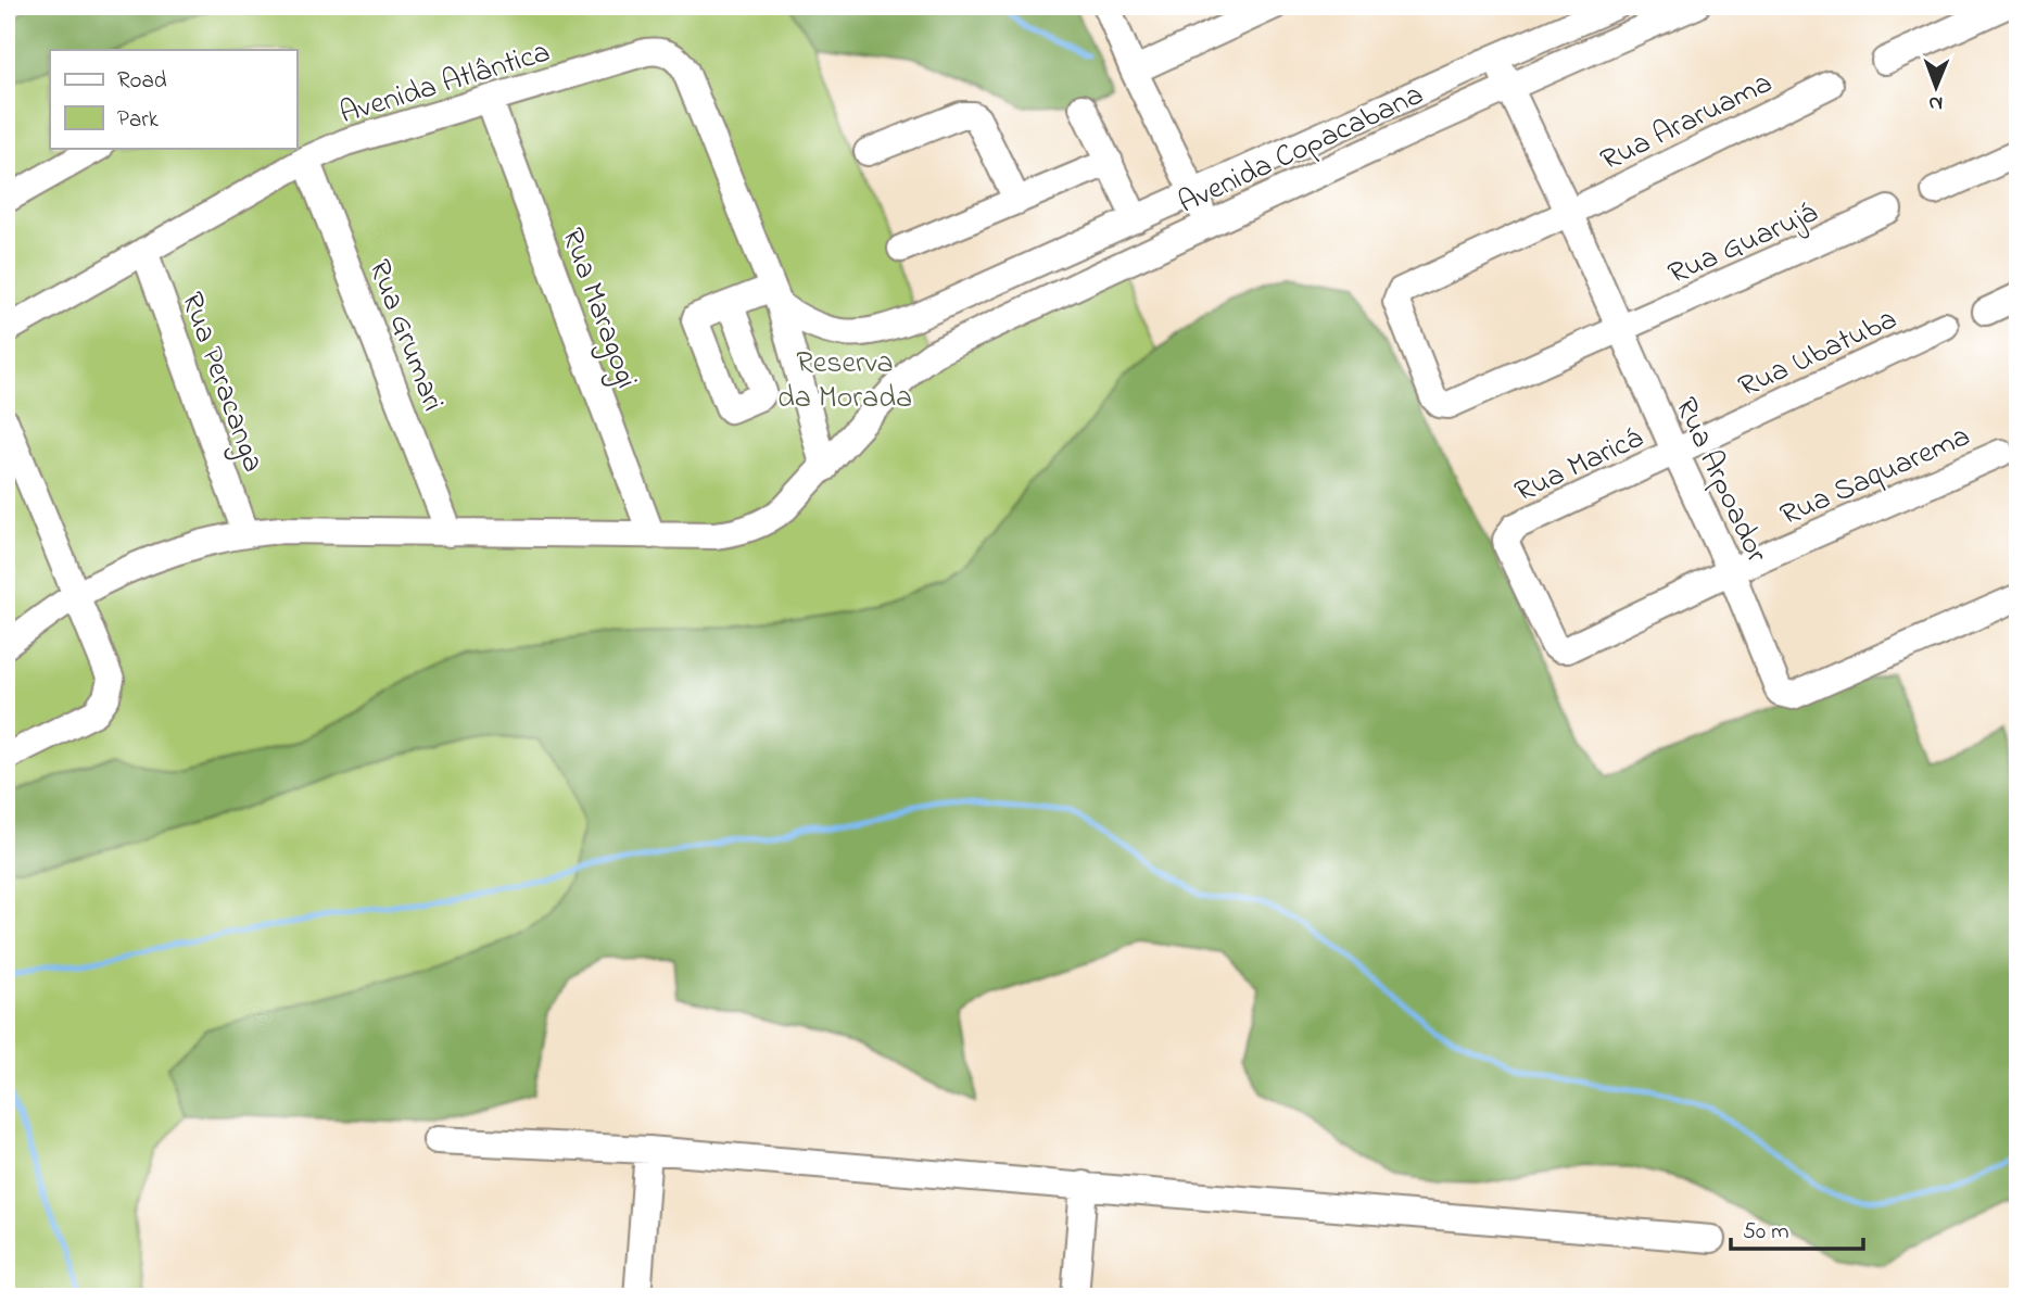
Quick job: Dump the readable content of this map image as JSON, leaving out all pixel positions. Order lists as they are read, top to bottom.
{
  "streets": {
    "street": [
      "Avenida Atlântica",
      "Rua Araruama",
      "Avenida Copacabana",
      "Rua Guarujá",
      "Rua Maragogi",
      "Rua Grumari",
      "Rua Ubatuba",
      "Rua Peracanga",
      "Rua Maricá",
      "Rua Saquarema",
      "Rua Arpoador"
    ]
  },
  "crossings": [
    ["Avenida Atlântica", "Rua Maragogi"],
    ["Avenida Atlântica", "Rua Grumari"],
    ["Avenida Atlântica", "Rua Peracanga"],
    ["Rua Araruama", "Rua Guarujá"],
    ["Rua Araruama", "Rua Arpoador"],
    ["Avenida Copacabana", "Rua Arpoador"],
    ["Rua Guarujá", "Rua Arpoador"],
    ["Rua Ubatuba", "Rua Maricá"],
    ["Rua Ubatuba", "Rua Arpoador"],
    ["Rua Maricá", "Rua Saquarema"],
    ["Rua Maricá", "Rua Arpoador"],
    ["Rua Saquarema", "Rua Arpoador"]
  ],
  "parks": ["Reserva da Morada"],
  "legend": ["Road", "Park"],
  "scale_bar": "50 m",
  "north": "bottom"
}
